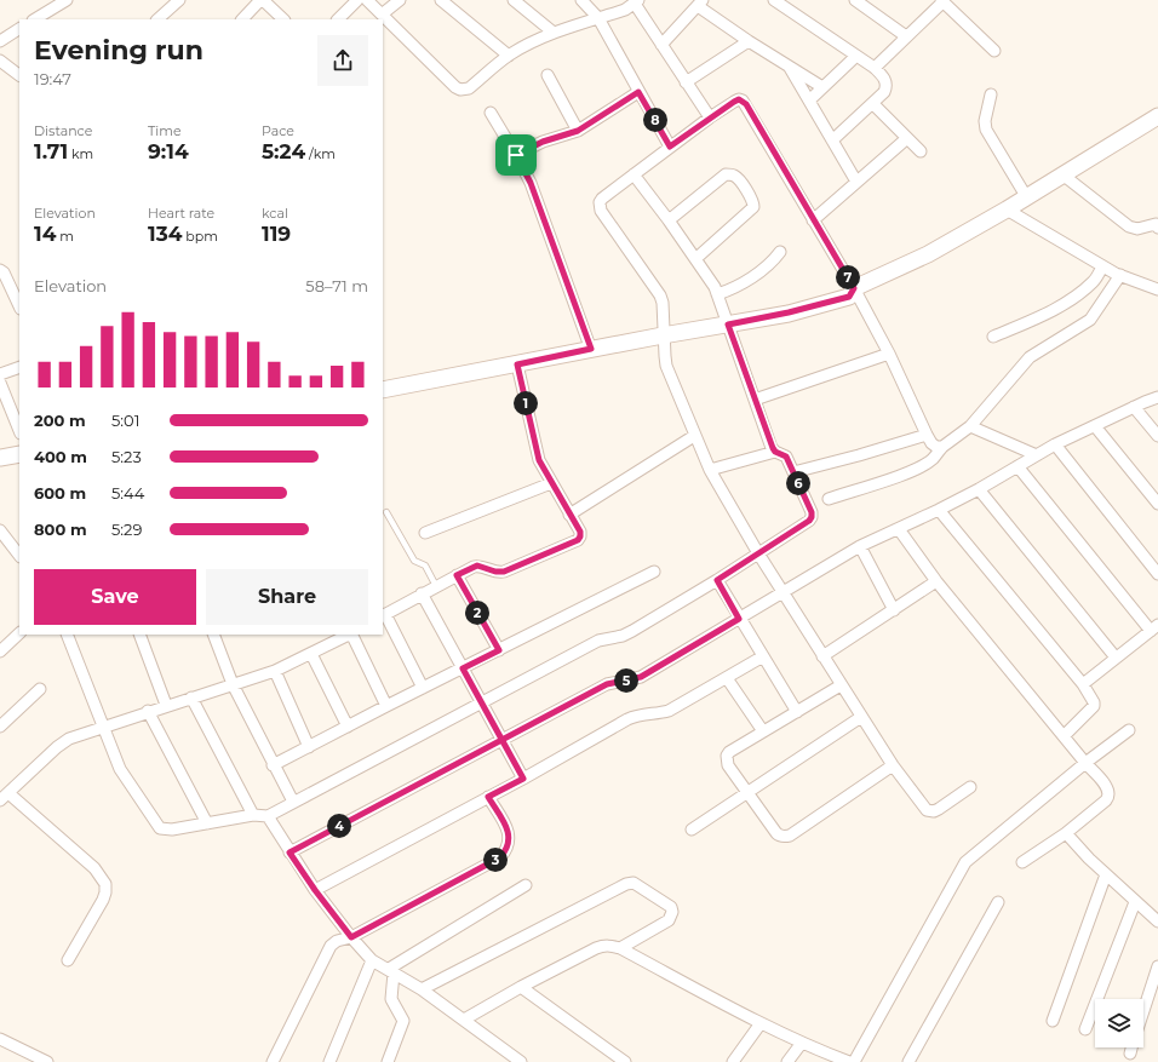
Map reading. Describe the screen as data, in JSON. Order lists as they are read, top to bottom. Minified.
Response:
{"page":{"heading":["Evening run","19:47"],"stats":[["Distance","1.71 km"],["Time","9:14"],["Pace","5:24 /km"],["Elevation","14 m"],["Heart rate","134 bpm"],["kcal","119"]],"pins":["8","7","1","6","2","5","4","3"],"chart":["Elevation","58–71 m"],"list":[{"name":"200 m","note":"5:01"},{"name":"400 m","note":"5:23"},{"name":"600 m","note":"5:44"},{"name":"800 m","note":"5:29"}],"buttons":["Save","Share"]}}
